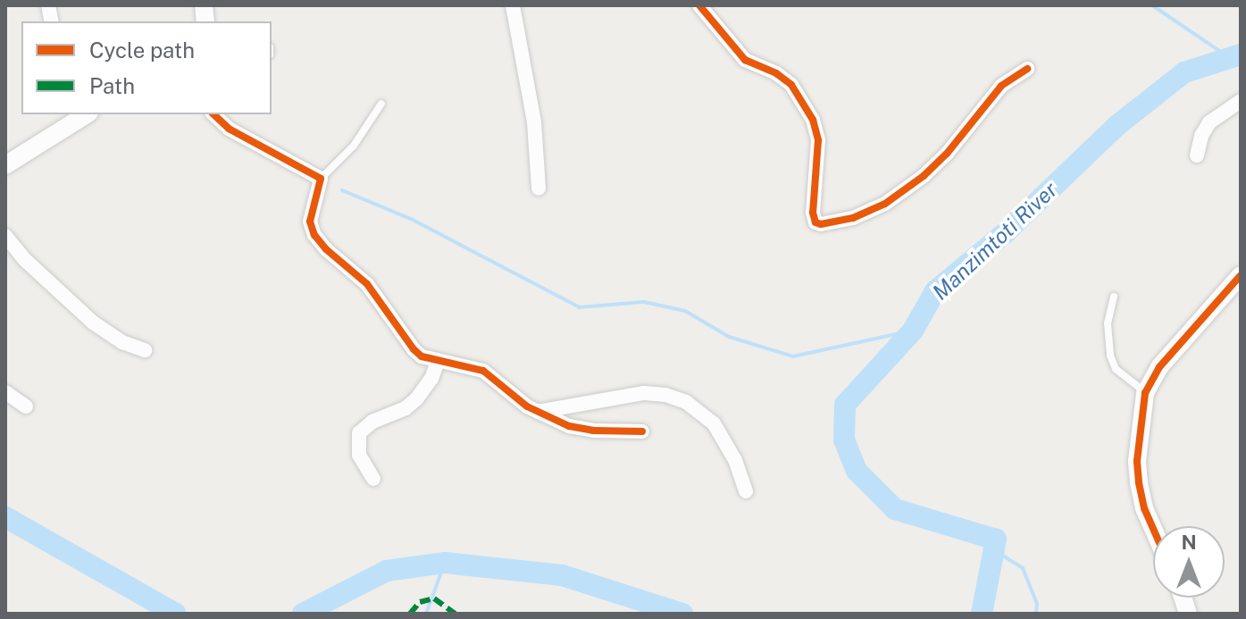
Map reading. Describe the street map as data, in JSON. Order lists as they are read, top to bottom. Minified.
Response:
{"water":["Manzimtoti River"],"legend":["Cycle path","Path"],"north":"top"}
